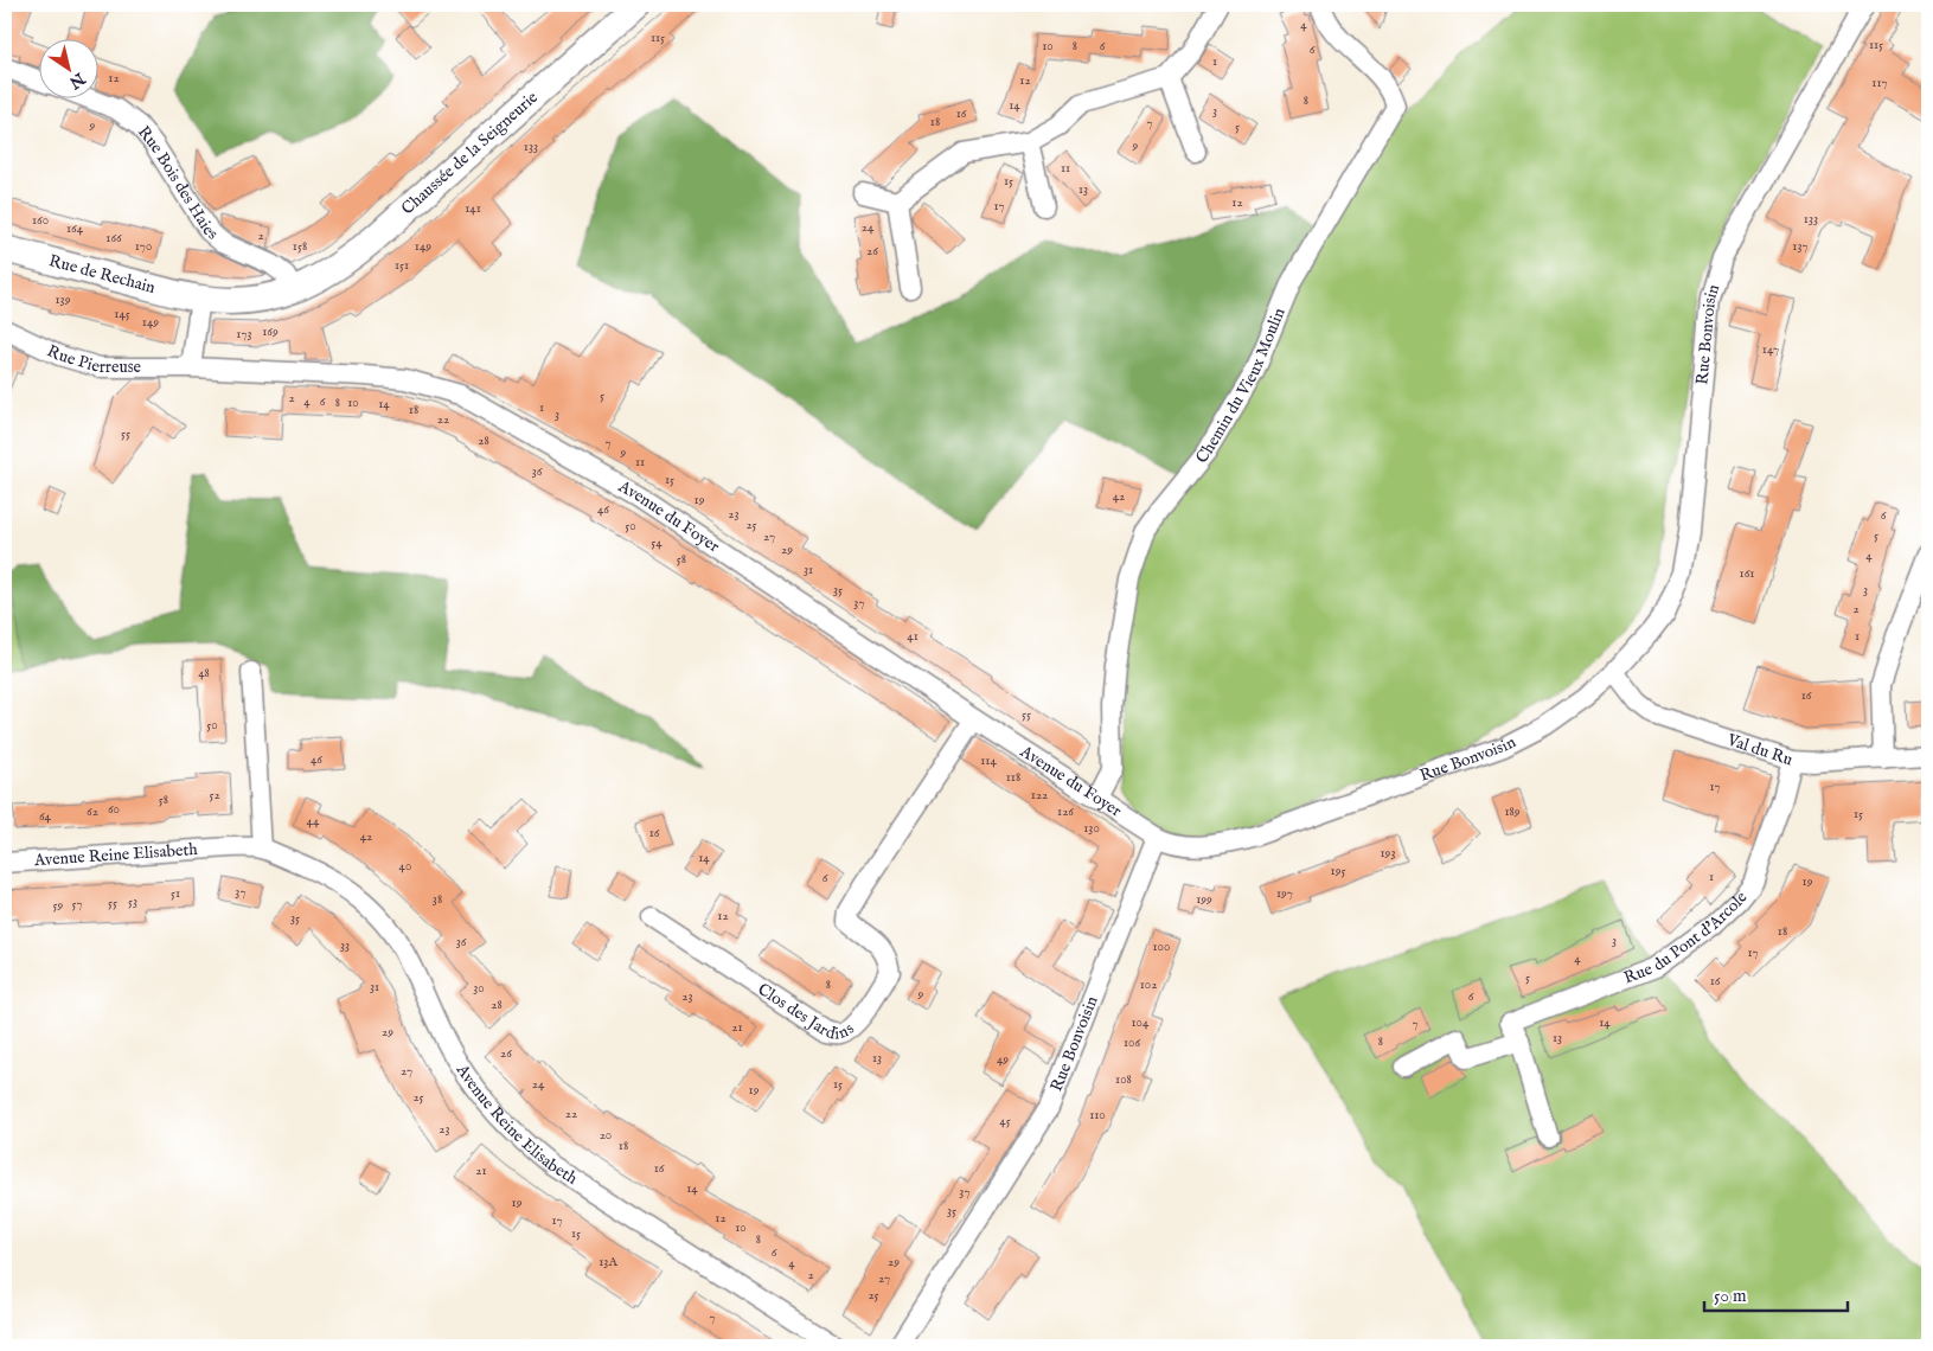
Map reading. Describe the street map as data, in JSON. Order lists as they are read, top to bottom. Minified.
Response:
{"streets":{"main road":["Chaussée de la Seigneurie","Rue de Rechain"],"street":["Rue Bois des Haies","Rue Bonvoisin","Rue Pierreuse","Chemin du Vieux Moulin","Avenue du Foyer","Val du Ru","Avenue Reine Elisabeth","Rue du Pont d'Arcole","Clos des Jardins"]},"crossings":[["Chaussée de la Seigneurie","Rue Bois des Haies"],["Chaussée de la Seigneurie","Rue de Rechain"],["Rue Bonvoisin","Avenue du Foyer"],["Rue Bonvoisin","Val du Ru"],["Rue Pierreuse","Avenue du Foyer"],["Chemin du Vieux Moulin","Avenue du Foyer"],["Avenue du Foyer","Clos des Jardins"],["Val du Ru","Rue du Pont d'Arcole"]],"house_numbers":["4","115","115","10","8","6","6","1","12","12","117","8","14","3","16","18","7","9","5","9","133","11","15","13","12","17","141","133","160","24","164","2","166","170","158","149","137","26","151","139","145","149","169","173","147","5","2","4","6","8","10","14","1","18","3","22","55","28","7","9","11","36","15","42","19","46","23","6","25","50","5","27","54","29","4","58","31","161","35","3","37","2","41","1","48","16","55","50","46","114","118","17","52","122","58","60","62","126","189","15","64","44","130","16","42","193","14","40","195","1","6","19","37","51","197","38","199","53","55","57","59","12","35","18","3","36","33","100","17","4","5","16","8","102","31","30","9","23","6","28","104","14","7","21","29","13","8","106","26","13","49","27","108","24","15","19","25","22","110","45","23","20","18","16","21","14","37","19","35","12","17","10","15","8","6","13A","29","4","2","27","25","7"],"scale_bar":"50 m","north":"bottom right"}
